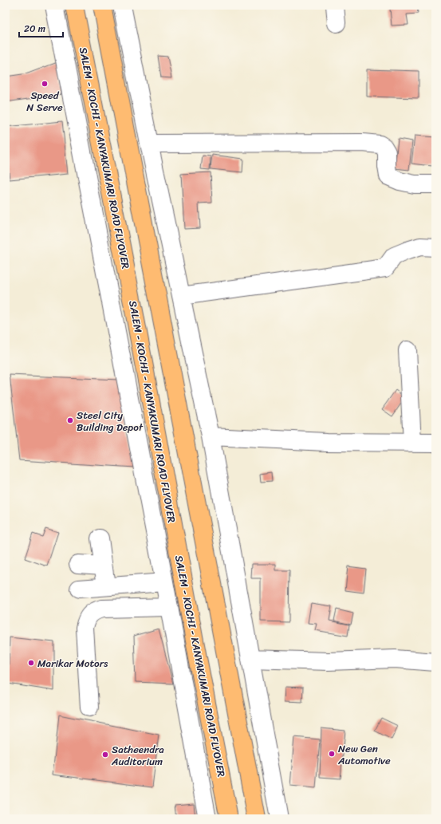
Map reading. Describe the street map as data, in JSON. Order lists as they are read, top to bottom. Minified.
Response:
{"streets":{"highway":["SALEM - KOCHI - KANYAKUMARI ROAD FLYOVER"]},"places":["Speed N Serve","Steel City Building Depot","Marikar Motors","New Gen Automotive","Satheendra Auditorium"],"scale_bar":"20 m"}
